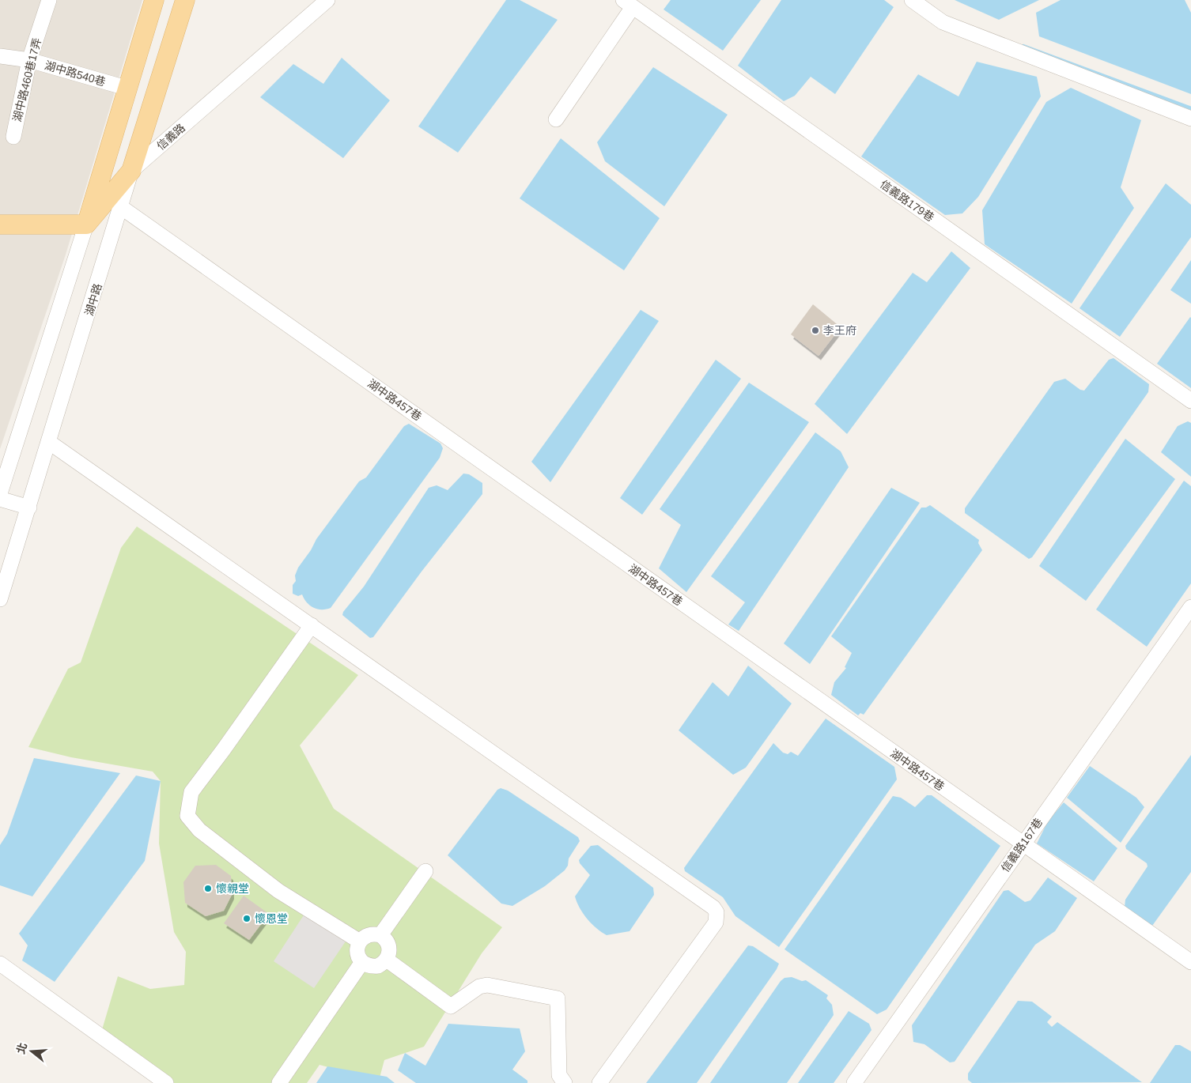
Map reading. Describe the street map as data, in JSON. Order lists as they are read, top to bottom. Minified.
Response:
{"streets":{"main road":["信義路","湖中路"],"street":["湖中路540巷","湖中路460巷17弄","信義路179巷","湖中路457巷","信義路167巷"]},"crossings":[["湖中路540巷","湖中路460巷17弄"],["信義路","湖中路"],["湖中路","湖中路457巷"],["湖中路457巷","信義路167巷"]],"places":["李王府","懷親堂","懷恩堂"],"north":"left"}
